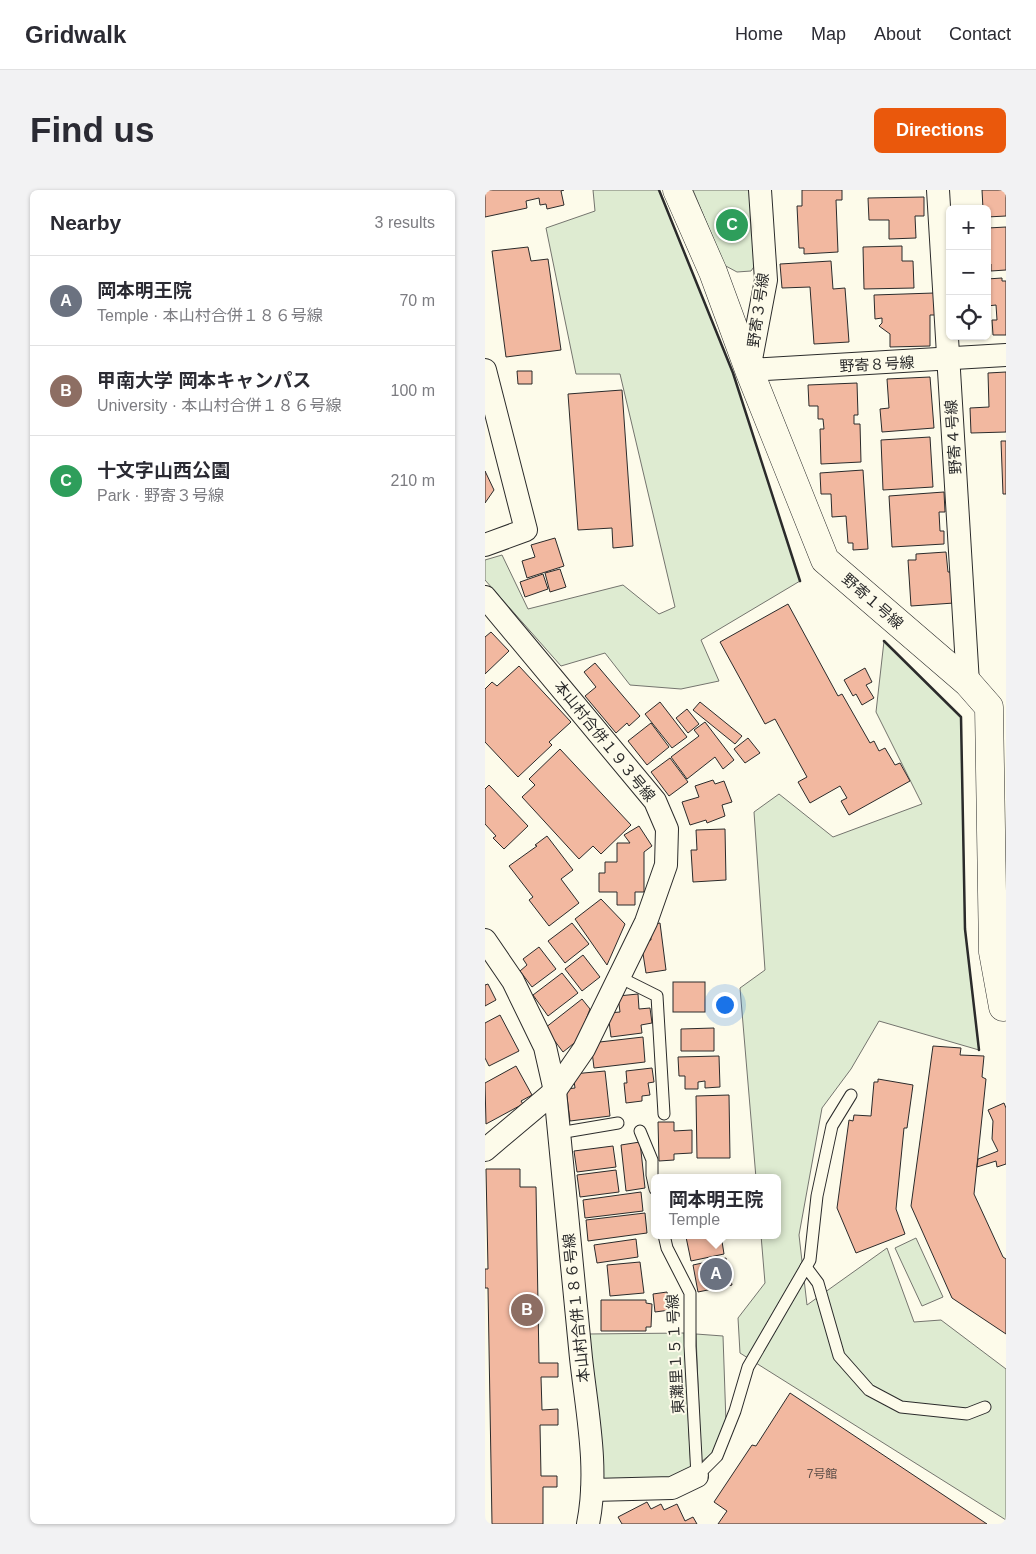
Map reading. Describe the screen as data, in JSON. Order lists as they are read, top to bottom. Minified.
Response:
{"streets":{"street":["野寄３号線","野寄８号線","野寄４号線","野寄１号線","本山村合併１９３号線","本山村合併１８６号線"],"lane":["東灘里１５１号線"]},"crossings":[["野寄３号線","野寄８号線"],["野寄３号線","野寄１号線"],["野寄８号線","野寄４号線"],["野寄８号線","野寄１号線"],["野寄４号線","野寄１号線"],["本山村合併１９３号線","本山村合併１８６号線"]],"house_numbers":["7号館"],"page":{"header":"Gridwalk","nav":["Home","Map","About","Contact"],"buttons":"Directions","title":"Find us","heading":["Nearby","3 results"],"map_buttons":["+","−"],"pins":["C","A","B"],"list":[{"mark":"A","name":"岡本明王院","note":"Temple · 本山村合併１８６号線","value":"70 m"},{"mark":"B","name":"甲南大学 岡本キャンパス","note":"University · 本山村合併１８６号線","value":"100 m"},{"mark":"C","name":"十文字山西公園","note":"Park · 野寄３号線","value":"210 m"}],"popup":["岡本明王院","Temple"]}}
